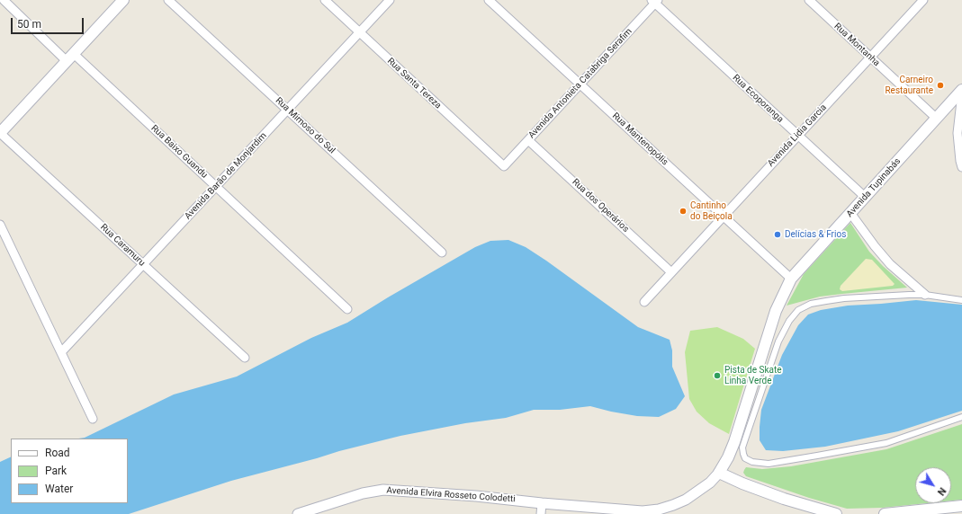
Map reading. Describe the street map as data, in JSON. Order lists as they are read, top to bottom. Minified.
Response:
{"streets":{"main road":["Avenida Tupinabás"],"street":["Rua Montanha","Rua Santa Tereza","Avenida Antonieta Catabriga Serafim","Rua Ecoporanga","Rua Mimoso do Sul","Avenida Lidia Garcia","Rua Mantenopólis","Rua Baixo Guandu","Avenida Barão de Monjardim","Rua dos Operários","Rua Caramuru","Avenida Elvira Rosseto Colodetti"]},"crossings":[["Rua Montanha","Avenida Lidia Garcia"],["Rua Montanha","Avenida Tupinabás"],["Rua Santa Tereza","Avenida Antonieta Catabriga Serafim"],["Rua Santa Tereza","Avenida Barão de Monjardim"],["Avenida Antonieta Catabriga Serafim","Rua Ecoporanga"],["Avenida Antonieta Catabriga Serafim","Rua Mantenopólis"],["Avenida Antonieta Catabriga Serafim","Rua dos Operários"],["Rua Ecoporanga","Avenida Lidia Garcia"],["Rua Ecoporanga","Avenida Tupinabás"],["Rua Mimoso do Sul","Avenida Barão de Monjardim"],["Avenida Lidia Garcia","Rua Mantenopólis"],["Avenida Lidia Garcia","Rua dos Operários"],["Rua Mantenopólis","Avenida Tupinabás"],["Rua Baixo Guandu","Avenida Barão de Monjardim"],["Avenida Barão de Monjardim","Rua Caramuru"],["Avenida Tupinabás","Avenida Elvira Rosseto Colodetti"]],"places":["Carneiro Restaurante","Cantinho do Beiçola","Delícias & Frios","Pista de Skate Linha Verde"],"legend":["Road","Park","Water"],"scale_bar":"50 m","north":"bottom right"}
